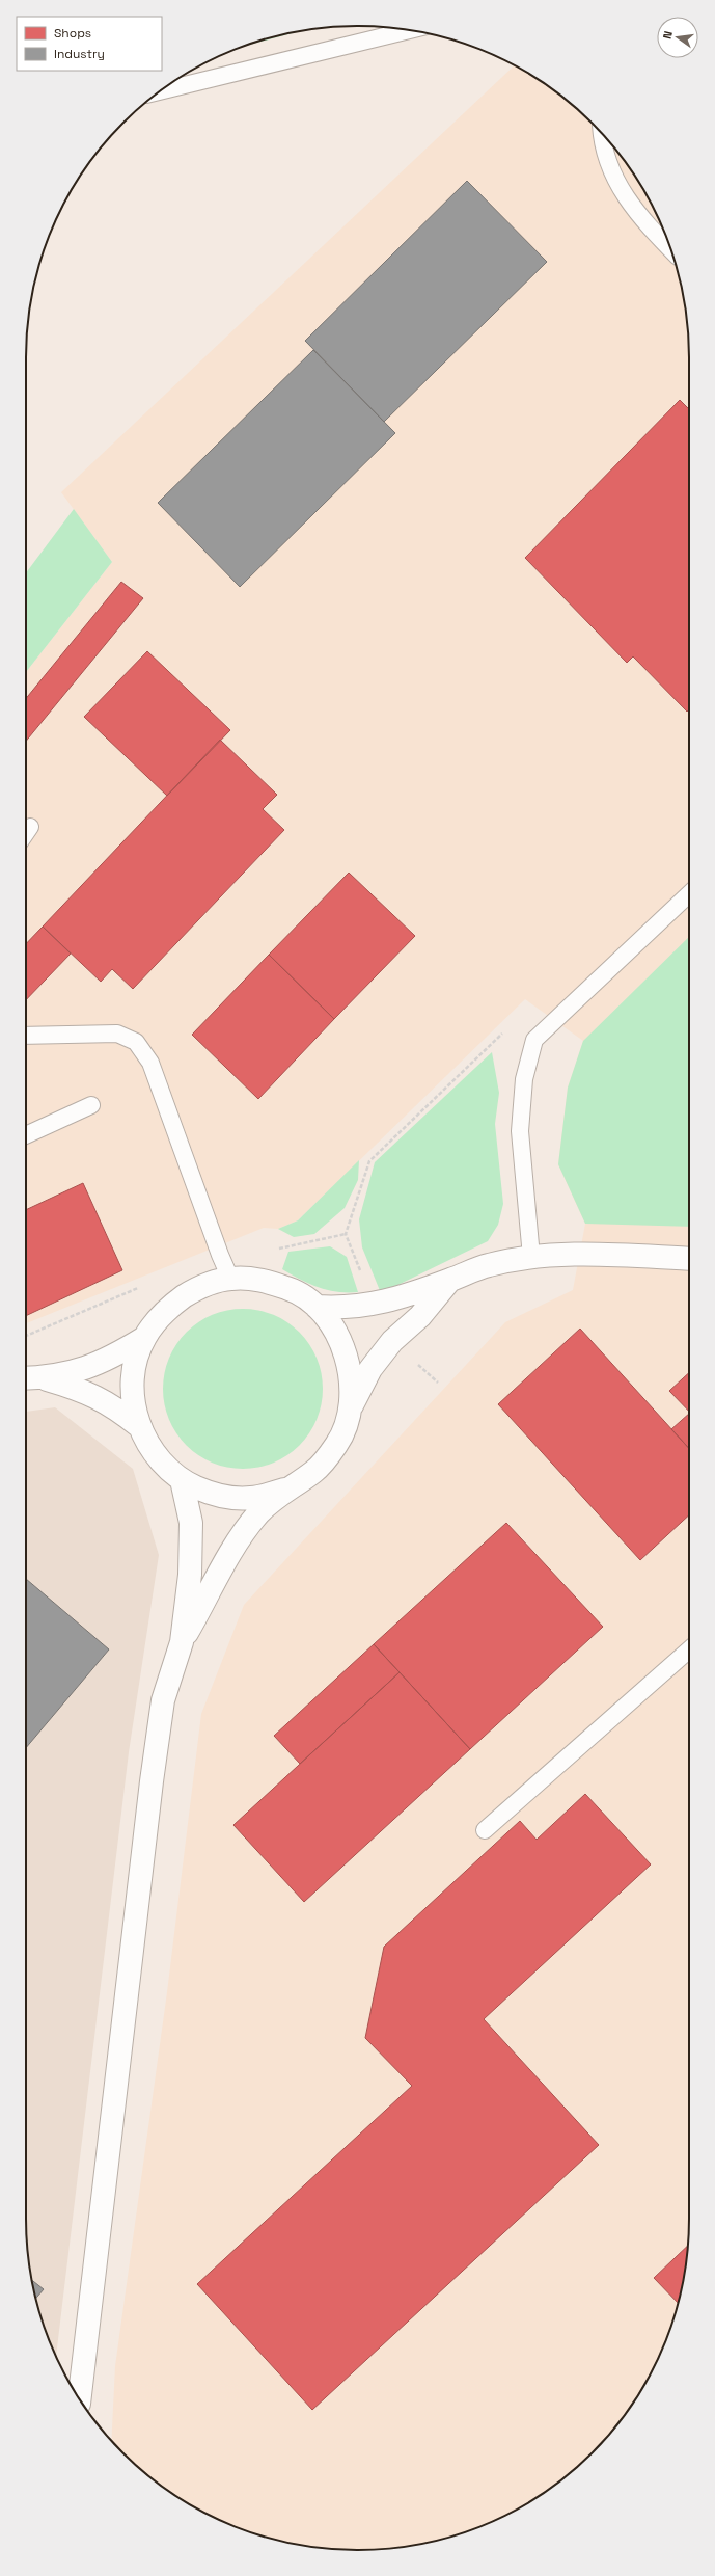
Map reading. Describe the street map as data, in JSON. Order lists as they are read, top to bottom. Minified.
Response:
{"legend":["Shops","Industry"],"north":"left"}
